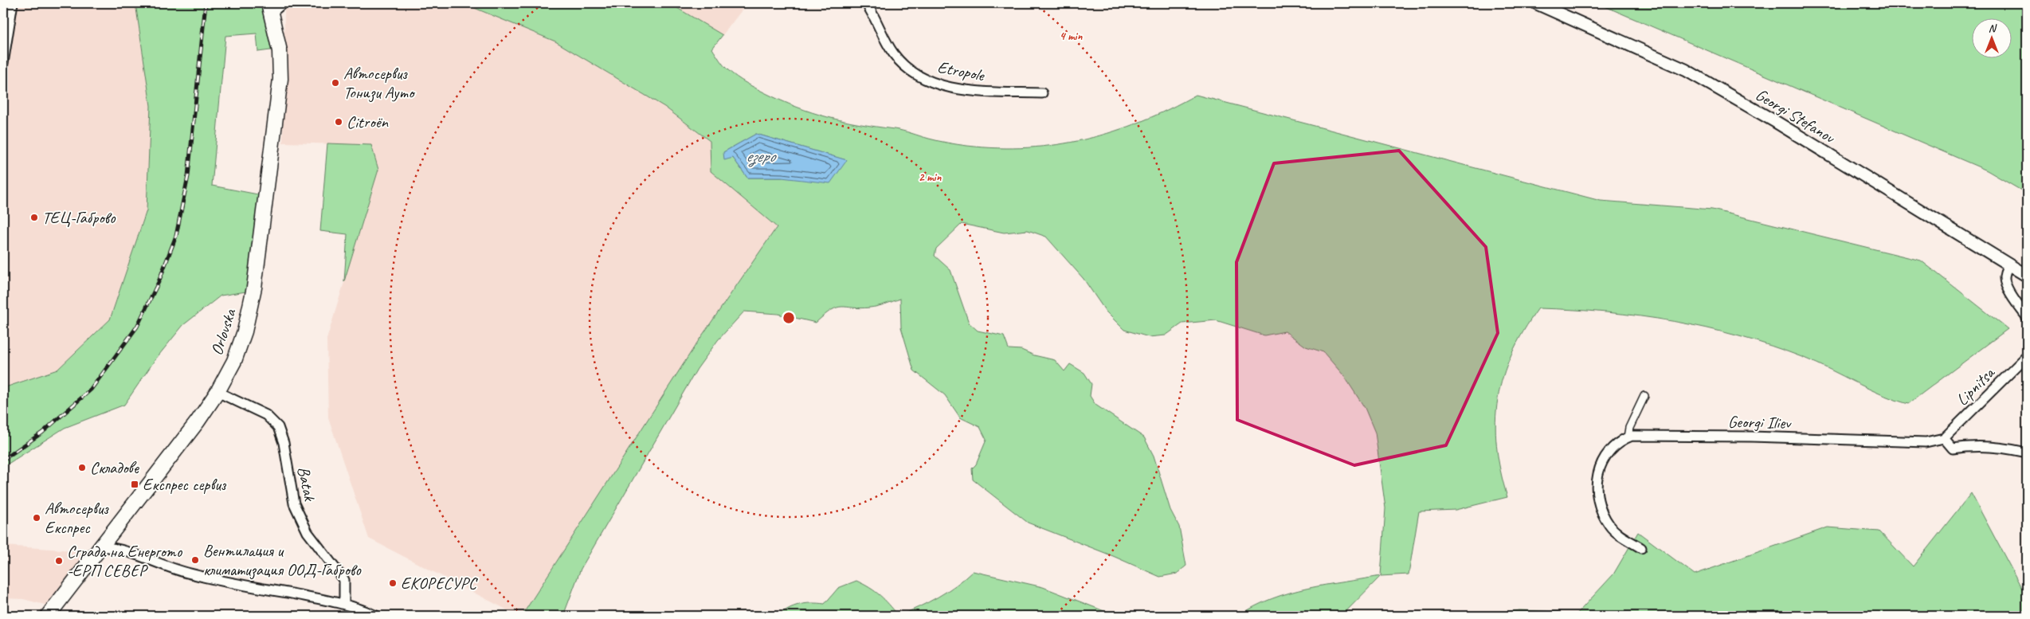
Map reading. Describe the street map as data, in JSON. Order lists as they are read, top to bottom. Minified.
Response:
{"streets":{"main road":["Orlovska"],"street":["Etropole","Georgi Stefanov","Lipnitsa","Georgi Iliev","Batak"]},"crossings":[["Orlovska","Batak"],["Lipnitsa","Georgi Iliev"]],"water":["езеро"],"places":{"other":["Автосервиз Тонизи Ауто","Citroën","ТЕЦ-Габрово","Складове","Автосервиз Експрес","Вентилация и климатизация ООД-Габрово","Сграда на Енергото -ЕРП СЕВЕР","ЕКОРЕСУРС"],"transit":["Експрес сервиз"]},"north":"top","rings":["4 min","2 min"]}
